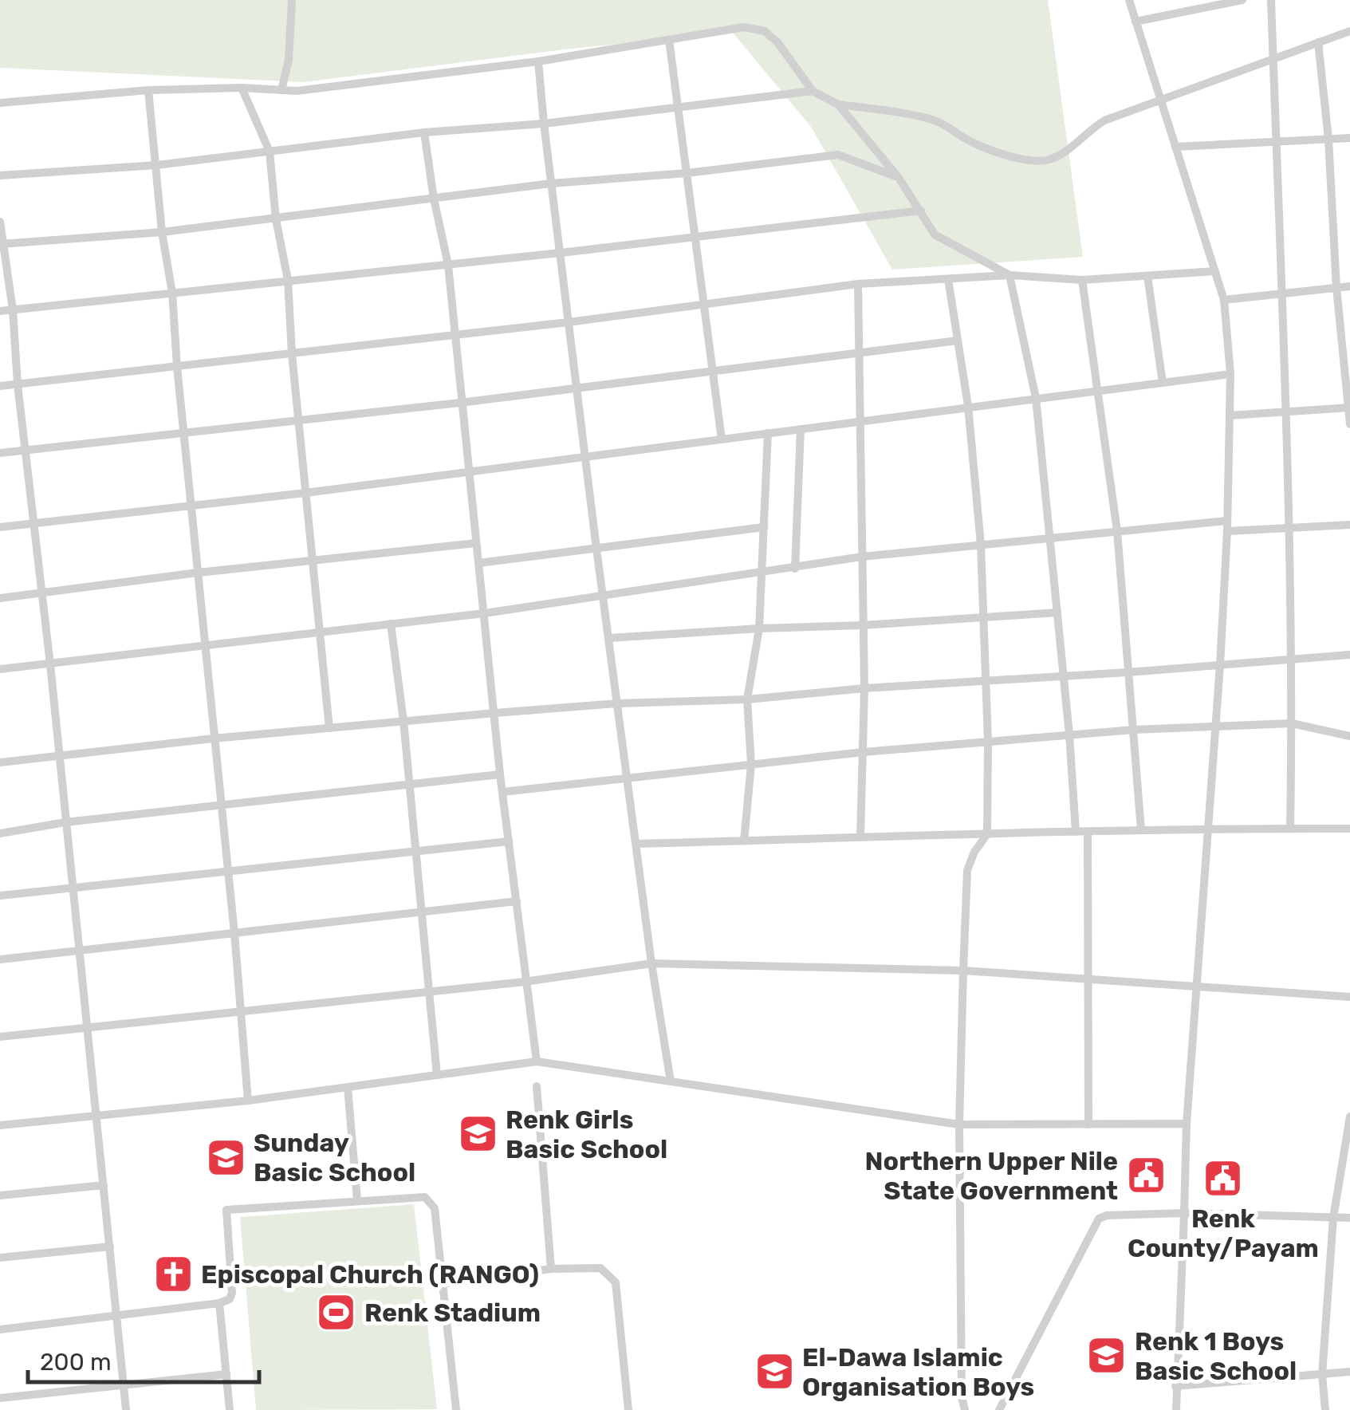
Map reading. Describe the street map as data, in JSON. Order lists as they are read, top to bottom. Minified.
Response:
{"places":{"school or university":["Renk Girls Basic School","Sunday Basic School","Renk 1 Boys Basic School","El-Dawa Islamic Organisation Boys"],"public building":["Northern Upper Nile State Government","Renk County/Payam"],"church":["Episcopal Church (RANGO)"],"sports":["Renk Stadium"]},"scale_bar":"200 m"}
